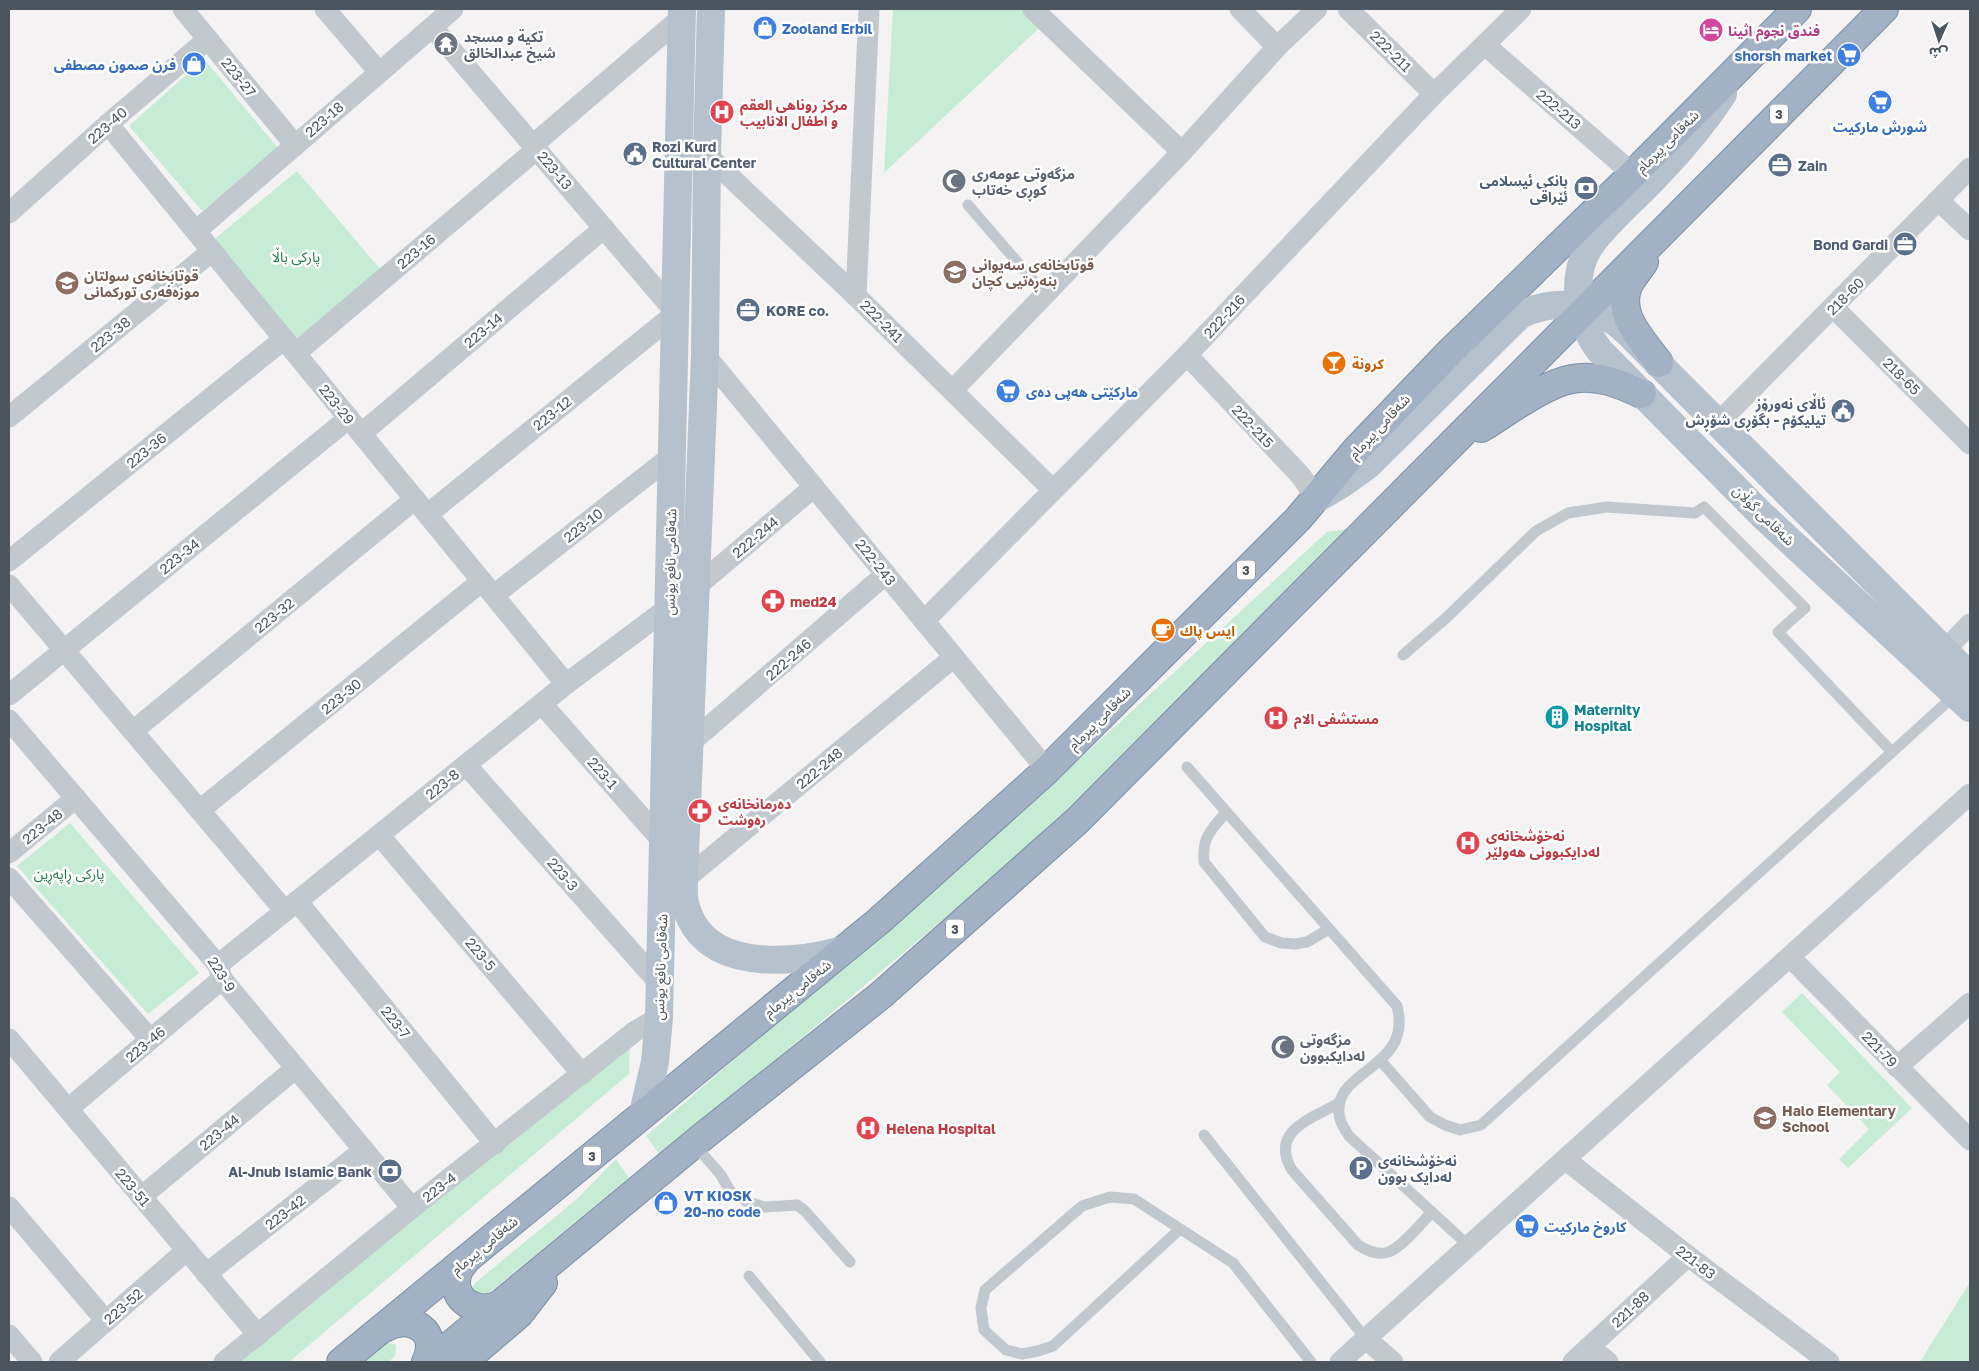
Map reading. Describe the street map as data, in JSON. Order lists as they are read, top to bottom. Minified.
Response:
{"streets":{"highway":["3","شەقامی پیرمام"],"main road":["شەقامی گوڵان","شەقامی نافع یونس"],"street":["222-211","223-27","222-213","223-18","223-40","223-13","223-16","218-60","222-216","222-241","223-14","223-38","218-65","223-29","223-12","222-215","223-36","223-10","222-244","223-34","222-243","223-32","222-246","223-30","222-248","223-1","223-8","223-48","223-3","223-5","223-9","223-7","223-46","221-79","223-44","223-51","223-4","223-42","221-83","223-52","221-88"]},"crossings":[["222-211","222-216"],["223-27","223-18"],["223-27","223-40"],["222-213","شەقامی پیرمام"],["222-213","222-216"],["3","شەقامی گوڵان"],["223-18","223-13"],["223-18","223-29"],["223-40","223-29"],["شەقامی پیرمام","222-215"],["شەقامی پیرمام","شەقامی گوڵان"],["شەقامی پیرمام","شەقامی نافع یونس"],["شەقامی پیرمام","222-243"],["223-13","223-16"],["223-13","223-14"],["223-13","223-12"],["223-13","شەقامی نافع یونس"],["223-16","223-29"],["223-16","223-36"],["223-16","شەقامی نافع یونس"],["218-60","218-65"],["222-216","222-241"],["222-216","222-215"],["222-216","222-243"],["222-241","شەقامی نافع یونس"],["223-14","223-29"],["223-14","223-34"],["223-38","223-29"],["223-29","223-12"],["223-29","223-36"],["223-29","223-10"],["223-29","223-34"],["223-29","223-32"],["223-29","223-30"],["223-29","223-8"],["223-12","شەقامی نافع یونس"],["223-12","223-32"],["223-10","شەقامی نافع یونس"],["223-10","223-30"],["222-244","شەقامی نافع یونس"],["222-244","222-243"],["222-244","223-8"],["223-34","223-7"],["شەقامی نافع یونس","222-243"],["شەقامی نافع یونس","222-246"],["شەقامی نافع یونس","222-248"],["شەقامی نافع یونس","223-1"],["شەقامی نافع یونس","223-8"],["شەقامی نافع یونس","223-3"],["شەقامی نافع یونس","223-4"],["222-243","222-246"],["222-243","222-248"],["223-32","223-7"],["223-30","223-7"],["223-1","223-8"],["223-8","223-3"],["223-8","223-5"],["223-8","223-9"],["223-8","223-7"],["223-8","223-46"],["223-48","223-9"],["223-5","223-4"],["223-9","223-46"],["223-9","223-44"],["223-9","223-4"],["223-9","223-42"],["223-7","223-4"],["223-46","223-51"],["223-44","223-51"],["223-51","223-4"],["223-51","223-42"],["223-51","223-52"],["221-83","221-88"]],"parks":["پارکی باڵا","پارکی ڕاپەڕین"],"places":{"shop":["Zooland Erbil","فرن صمون مصطفى","VT KIOSK 20-no code"],"hotel":["فندق نجوم اثينا"],"temple":["تكية و مسجد شيخ عبدالخالق"],"supermarket":["shorsh market","شورش ماركيت","مارکێتی هەپی دەی","كاروخ ماركیت"],"hospital":["مركز روناهي العقم و اطفال الانابيب","مستشفى الام","نەخۆشخانەی لەدایکبوونی هەولێر","Helena Hospital"],"public building":["Rozi Kurd Cultural Center","ئاڵای نەورۆز تیلیکۆم - بگۆڕی شۆڕش"],"office":["Zain","Bond Gardi","KORE co."],"mosque":["مزگەوتی عومەری کوڕی خەتاب","مزگەوتی لەدایکبوون"],"bank":["بانکی ئیسلامی ئێراقی","Al-Jnub Islamic Bank"],"school or university":["قوتابخانەی سەیوانی بنەڕەتیی کچان","قوتابخانەی سولتان موزەفەری تورکمانی","Halo Elementary School"],"bar":["كرونة"],"pharmacy":["med24","دەرمانخانەی رەوشت"],"cafe":["ايس پاك"],"building":["Maternity Hospital"],"parking":["نەخۆشخانەی لەدایک بوون"]},"north":"bottom"}
